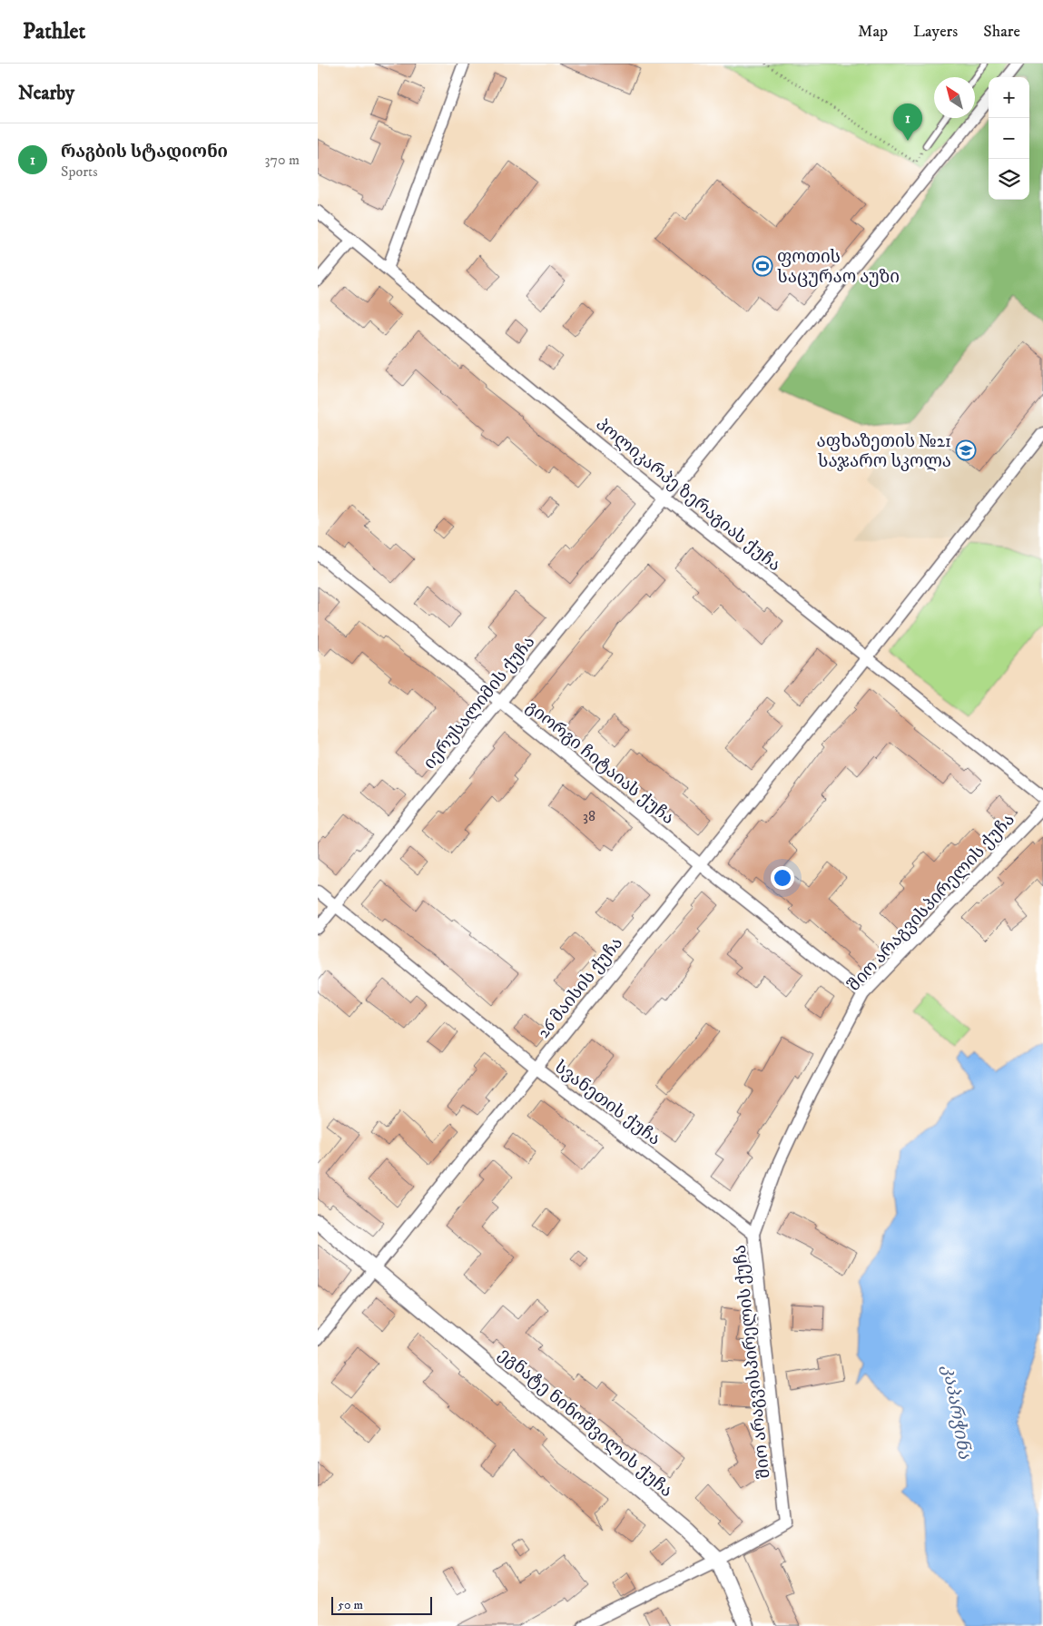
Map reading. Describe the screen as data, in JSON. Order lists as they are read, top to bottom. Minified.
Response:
{"streets":{"street":["პოლიკარპე ზერაგიას ქუჩა","იერუსალიმის ქუჩა","გიორგი ჩიტაიას ქუჩა","შიო არაგვისპირელის ქუჩა","26 მაისის ქუჩა","სვანეთის ქუჩა","ეგნატე ნინოშვილის ქუჩა"]},"crossings":[["პოლიკარპე ზერაგიას ქუჩა","იერუსალიმის ქუჩა"],["პოლიკარპე ზერაგიას ქუჩა","26 მაისის ქუჩა"],["იერუსალიმის ქუჩა","გიორგი ჩიტაიას ქუჩა"],["იერუსალიმის ქუჩა","სვანეთის ქუჩა"],["გიორგი ჩიტაიას ქუჩა","შიო არაგვისპირელის ქუჩა"],["გიორგი ჩიტაიას ქუჩა","26 მაისის ქუჩა"],["შიო არაგვისპირელის ქუჩა","სვანეთის ქუჩა"],["შიო არაგვისპირელის ქუჩა","ეგნატე ნინოშვილის ქუჩა"],["26 მაისის ქუჩა","სვანეთის ქუჩა"],["26 მაისის ქუჩა","ეგნატე ნინოშვილის ქუჩა"]],"water":["კაპარჭინა"],"places":{"sports":["ფოთის საცურაო აუზი"],"school or university":["აფხაზეთის №21 საჯარო სკოლა"]},"house_numbers":["38"],"scale_bar":"50 m","north":"top left","page":{"header":"Pathlet","nav":["Map","Layers","Share"],"heading":"Nearby","map_buttons":["+","−"],"pins":"1","list":[{"mark":"1","name":"რაგბის სტადიონი","note":"Sports","value":"370 m"}],"scale":"50 m"}}
